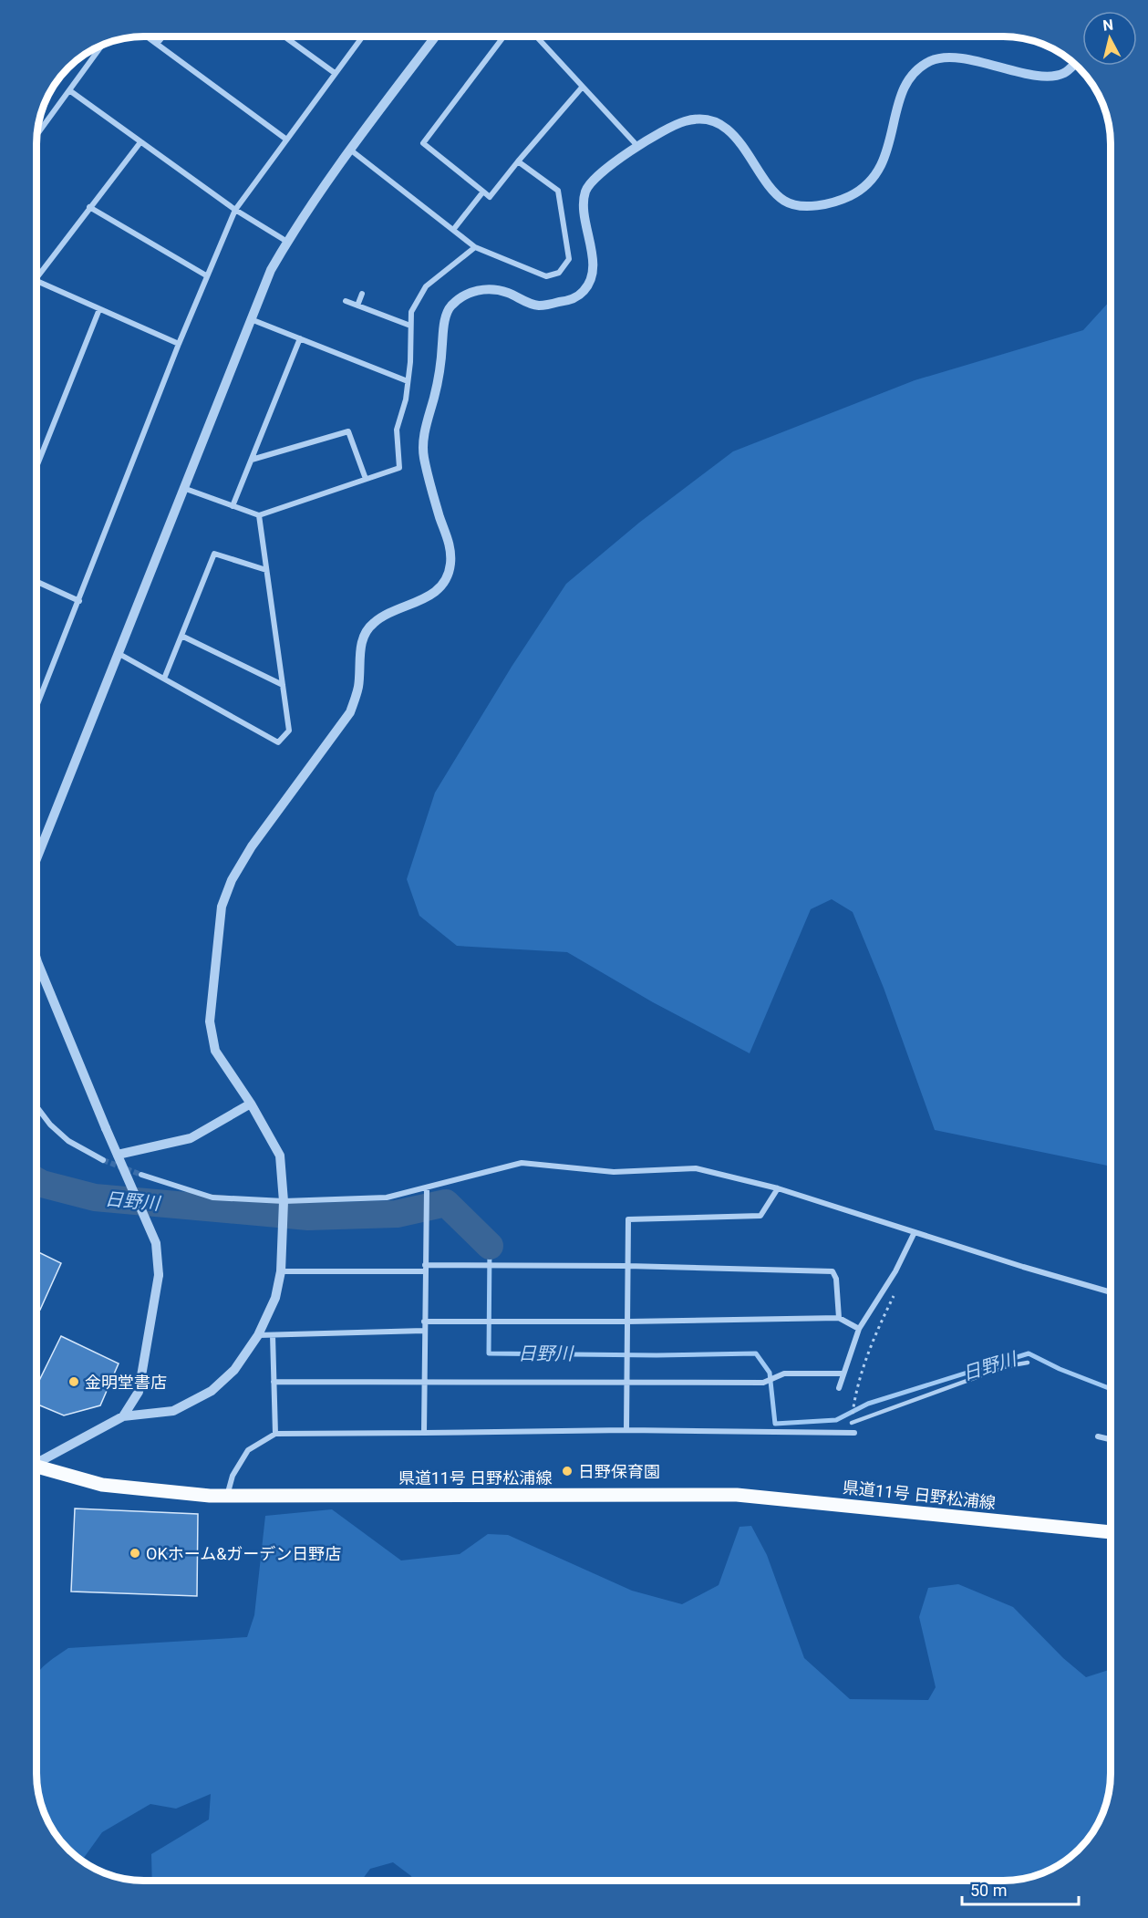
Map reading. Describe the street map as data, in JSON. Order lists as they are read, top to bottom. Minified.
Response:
{"streets":{"main road":["県道11号 日野松浦線"]},"water":["日野川"],"places":["金明堂書店","日野保育園","OKホーム&ガーデン日野店"],"scale_bar":"50 m","north":"top"}
